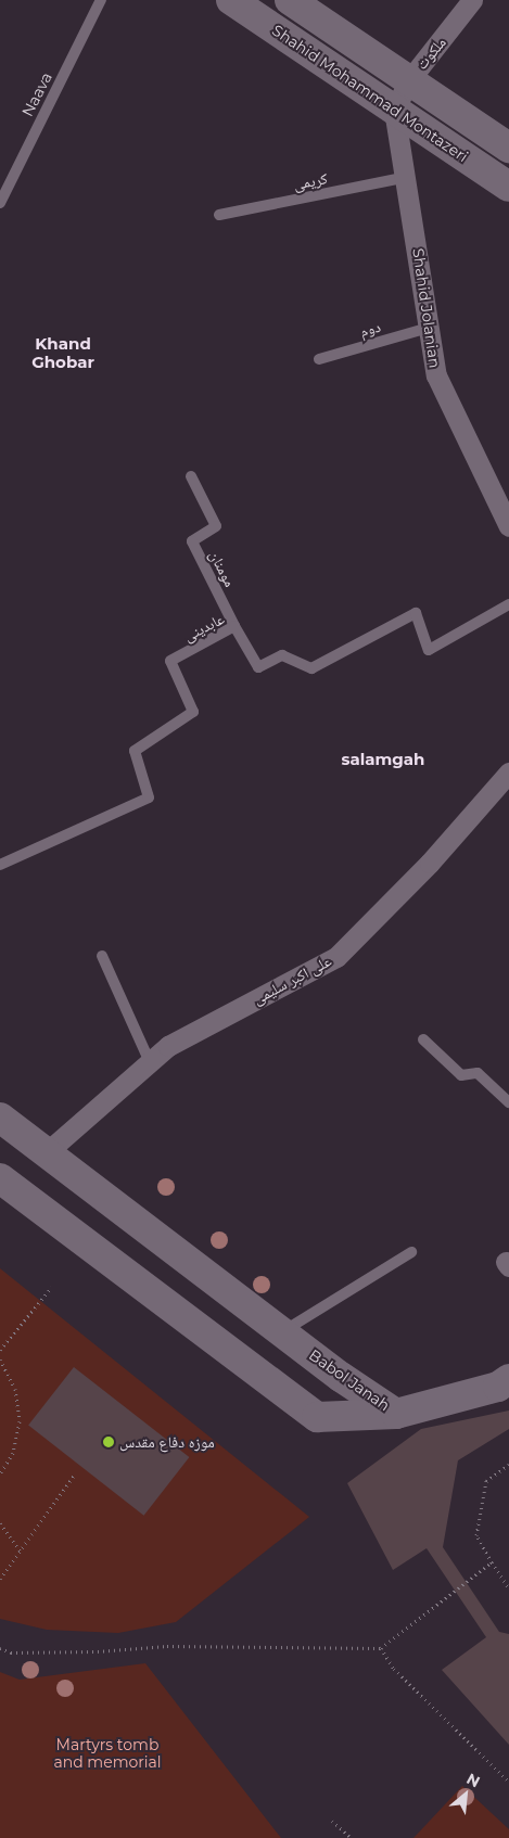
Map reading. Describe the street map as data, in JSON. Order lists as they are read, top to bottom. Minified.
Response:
{"streets":{"street":["ملکوت","Shahid Mohammad Montazeri","Shahid Jolanian","علی اکبر سلیمی","Babol Janah"],"lane":["Naava","کریمی","دوم","مومنان","عابدینی"]},"crossings":[["ملکوت","Shahid Mohammad Montazeri"],["ملکوت","Shahid Jolanian"],["Shahid Mohammad Montazeri","Shahid Jolanian"],["کریمی","Shahid Jolanian"],["Shahid Jolanian","دوم"],["مومنان","عابدینی"],["علی اکبر سلیمی","Babol Janah"]],"districts":["Khand Ghobar","salamgah"],"parks":["Martyrs tomb and memorial"],"places":["موزه دفاع مقدس"],"north":"top right"}
